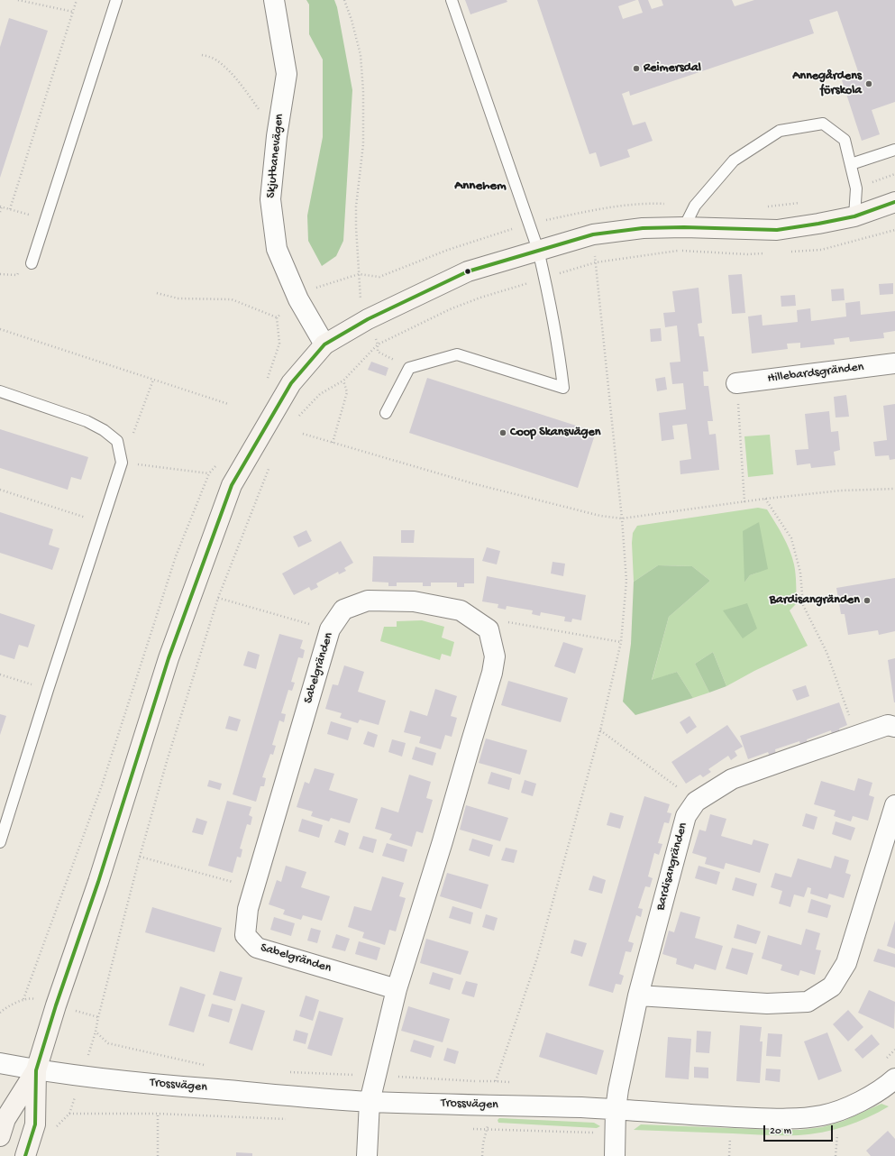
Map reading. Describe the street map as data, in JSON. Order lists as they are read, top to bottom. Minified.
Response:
{"streets":{"street":["Skjutbanevägen","Hillebardsgränden","Sabelgränden","Bardisangränden","Trossvägen"]},"crossings":[["Bardisangränden","Trossvägen"]],"districts":["Annehem"],"places":["Reimersdal","Annegårdens förskola","Coop Skansvägen","Bardisangränden"],"scale_bar":"20 m"}
